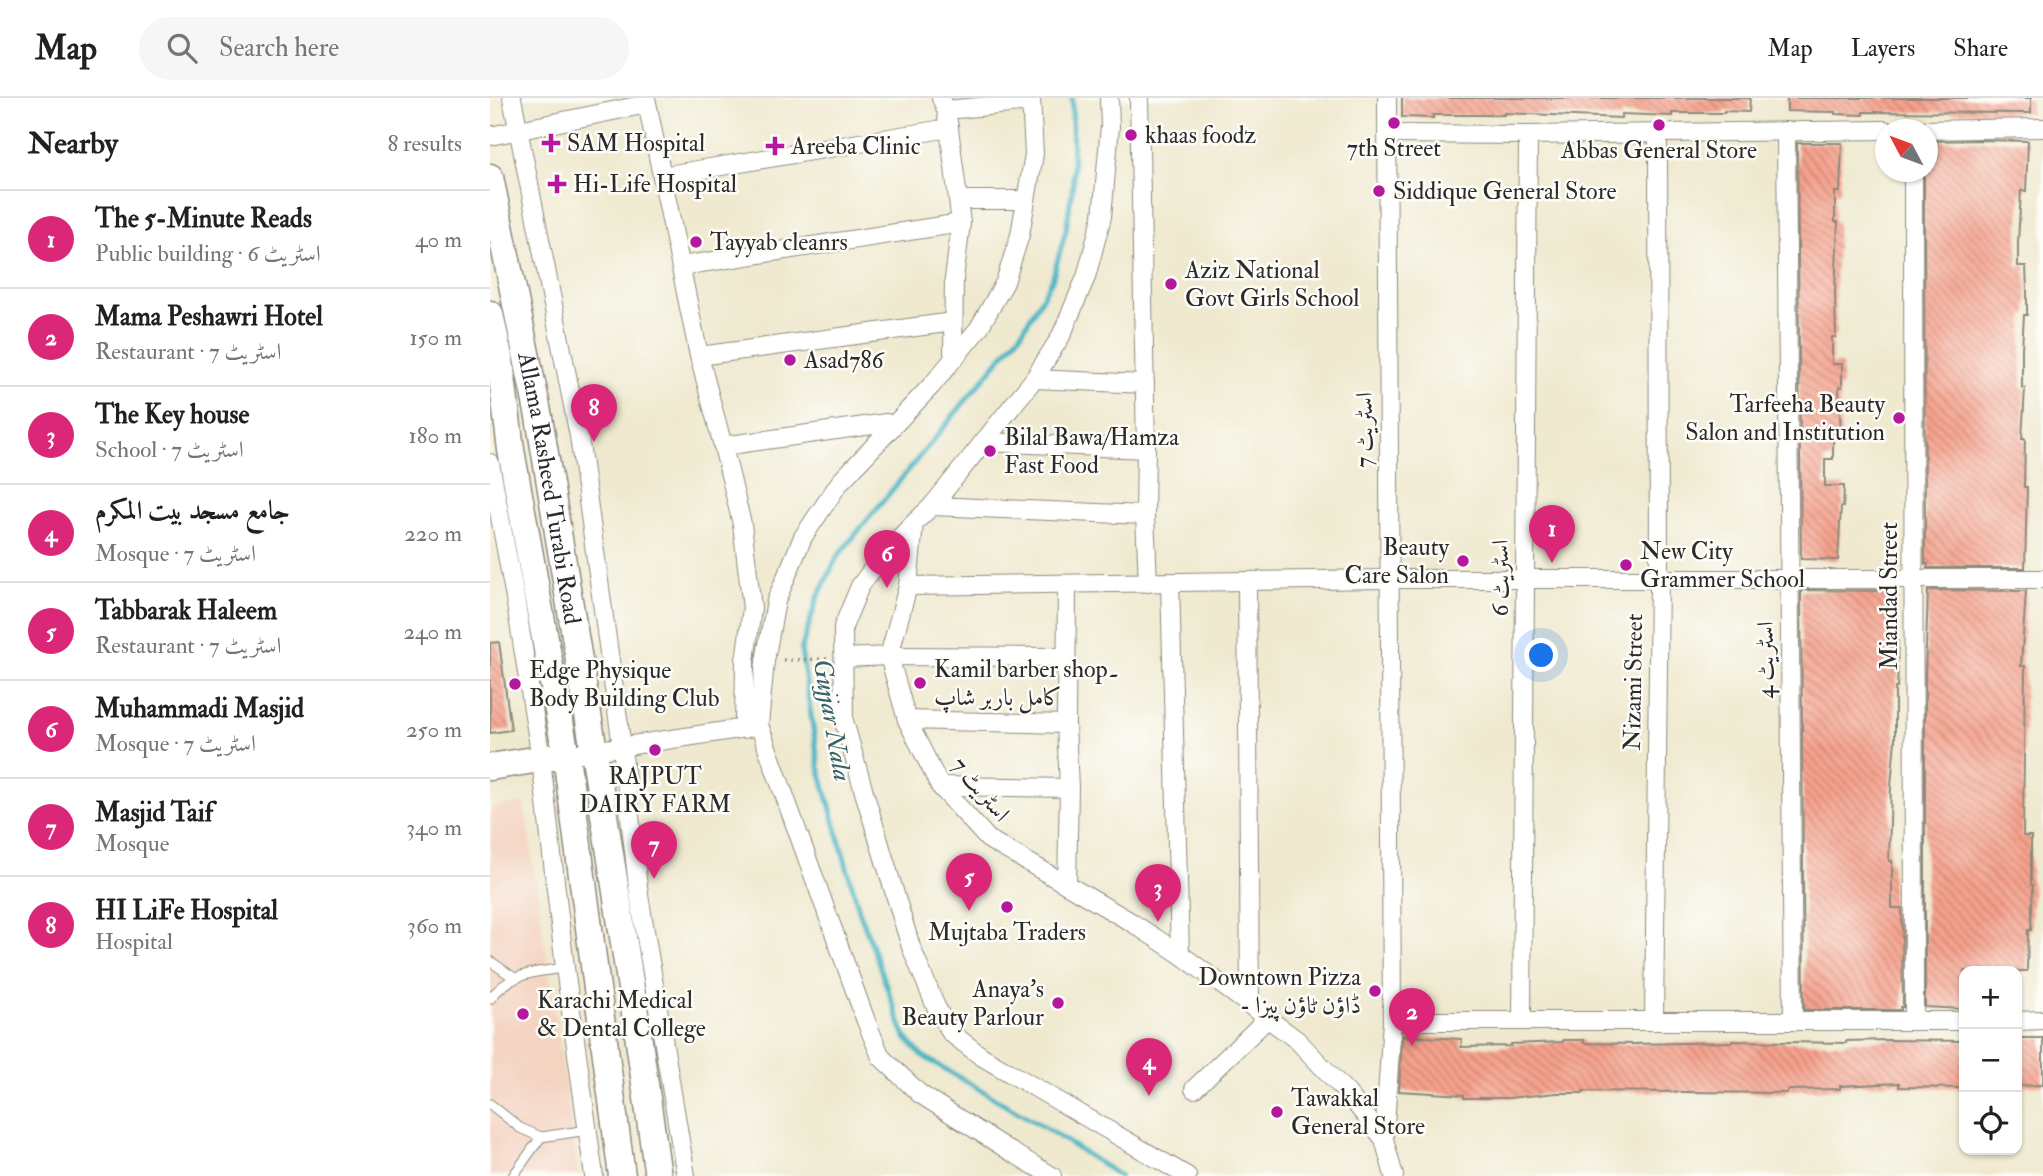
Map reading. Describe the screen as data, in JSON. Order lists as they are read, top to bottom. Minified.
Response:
{"streets":{"main road":["Allama Rasheed Turabi Road"],"street":["اسٹریٹ 7","اسٹریٹ 6","Miandad Street","اسٹریٹ 4","Nizami Street"]},"water":["Gujjar Nala"],"places":{"other":["7th Street","Abbas General Store","khaas foodz","Siddique General Store","Tayyab cleanrs","Aziz National Govt Girls School","Asad786","Tarfeeha Beauty Salon and Institution","Bilal Bawa/Hamza Fast Food","Beauty Care Salon","New City Grammer School","Kamil barber shop۔ کامل باربر شاپ","Edge Physique Body Building Club","RAJPUT DAIRY FARM","Mujtaba Traders","Downtown Pizza - ڈاؤن ٹاؤن پیزا","Anaya's Beauty Parlour","Karachi Medical & Dental College","Tawakkal General Store"],"health":["SAM Hospital","Areeba Clinic","Hi-Life Hospital"]},"north":"top left","page":{"header":"Map","search":"Search here","nav":["Map","Layers","Share"],"heading":["Nearby","8 results"],"list":[{"mark":"1","name":"The 5-Minute Reads","note":"Public building · اسٹریٹ 6","value":"40 m"},{"mark":"2","name":"Mama Peshawri Hotel","note":"Restaurant · اسٹریٹ 7","value":"150 m"},{"mark":"3","name":"The Key house","note":"School · اسٹریٹ 7","value":"180 m"},{"mark":"4","name":"جامع مسجد بیت المکرم","note":"Mosque · اسٹریٹ 7","value":"220 m"},{"mark":"5","name":"Tabbarak Haleem","note":"Restaurant · اسٹریٹ 7","value":"240 m"},{"mark":"6","name":"Muhammadi Masjid","note":"Mosque · اسٹریٹ 7","value":"250 m"},{"mark":"7","name":"Masjid Taif","note":"Mosque","value":"340 m"},{"mark":"8","name":"HI LiFe Hospital","note":"Hospital","value":"360 m"}],"pins":["8","1","6","7","5","3","2","4"],"map_buttons":["+","−"]}}
